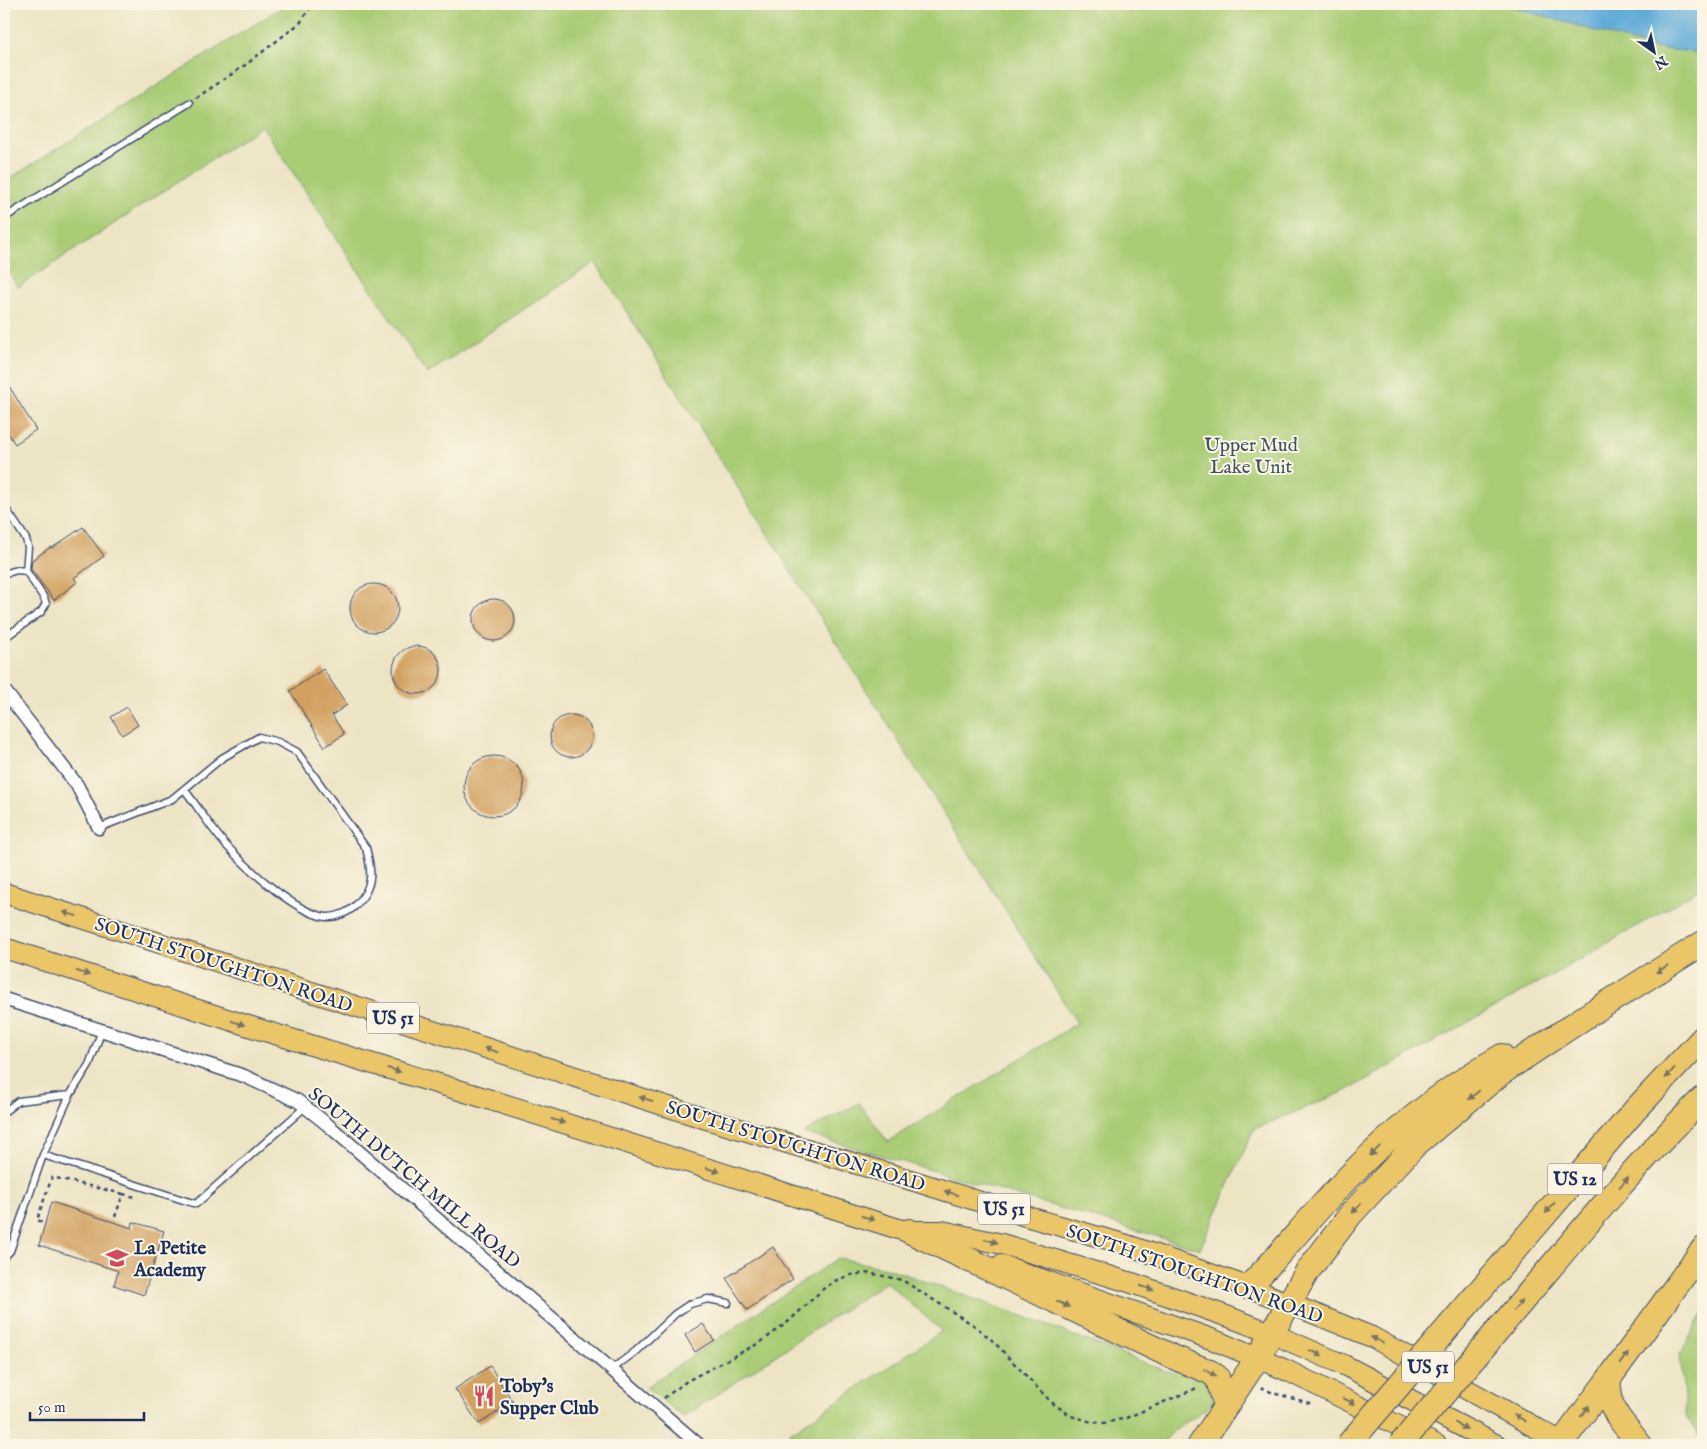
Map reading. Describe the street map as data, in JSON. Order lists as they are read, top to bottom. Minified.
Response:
{"streets":{"highway":["US 12"],"main road":["SOUTH STOUGHTON ROAD","US 51"],"street":["SOUTH DUTCH MILL ROAD"]},"parks":["Upper Mud Lake Unit"],"places":{"school or university":["La Petite Academy"],"restaurant":["Toby's Supper Club"]},"scale_bar":"50 m","north":"bottom right"}
